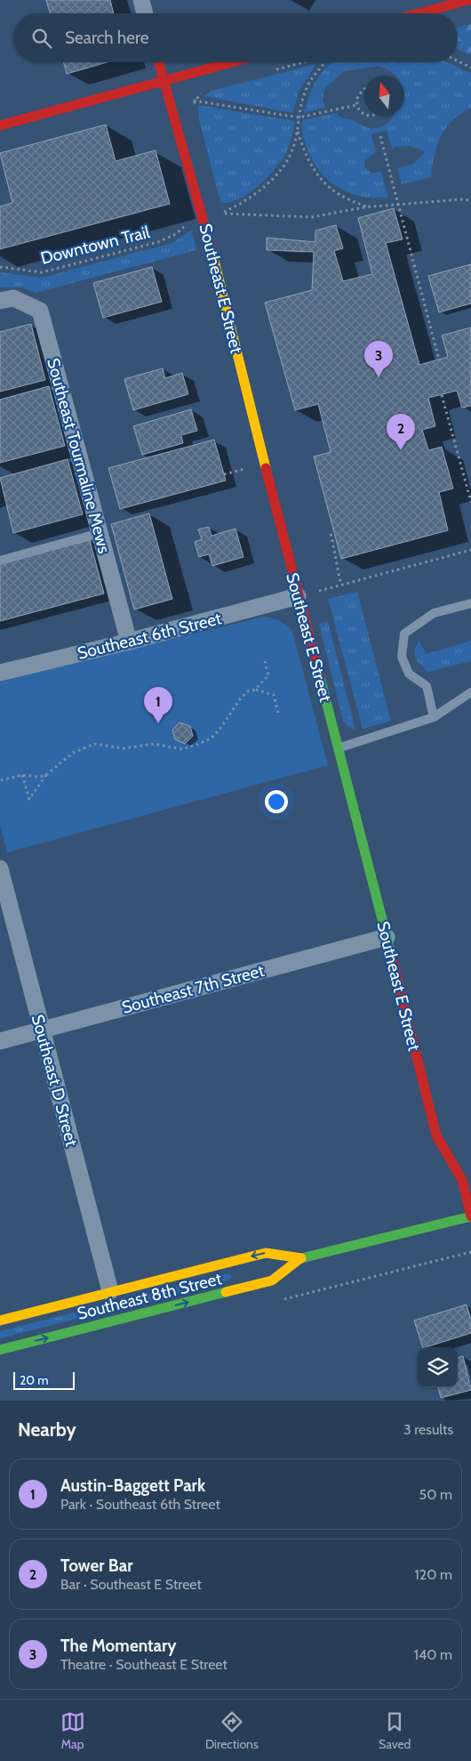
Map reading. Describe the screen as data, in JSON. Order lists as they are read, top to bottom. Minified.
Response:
{"streets":{"street":["Southeast E Street","Southeast Tourmaline Mews","Southeast 6th Street","Southeast 7th Street","Southeast D Street","Southeast 8th Street"],"path":["Downtown Trail"]},"crossings":[["Southeast E Street","Southeast 6th Street"],["Southeast E Street","Southeast 7th Street"],["Southeast E Street","Southeast 8th Street"],["Southeast Tourmaline Mews","Southeast 6th Street"],["Southeast 7th Street","Southeast D Street"],["Southeast D Street","Southeast 8th Street"]],"scale_bar":"20 m","north":"top","page":{"search":"Search here","pins":["3","2","1"],"scale":"20 m","heading":["Nearby","3 results"],"list":[{"mark":"1","name":"Austin-Baggett Park","note":"Park · Southeast 6th Street","value":"50 m"},{"mark":"2","name":"Tower Bar","note":"Bar · Southeast E Street","value":"120 m"},{"mark":"3","name":"The Momentary","note":"Theatre · Southeast E Street","value":"140 m"}],"nav":["Map","Directions","Saved"]}}
